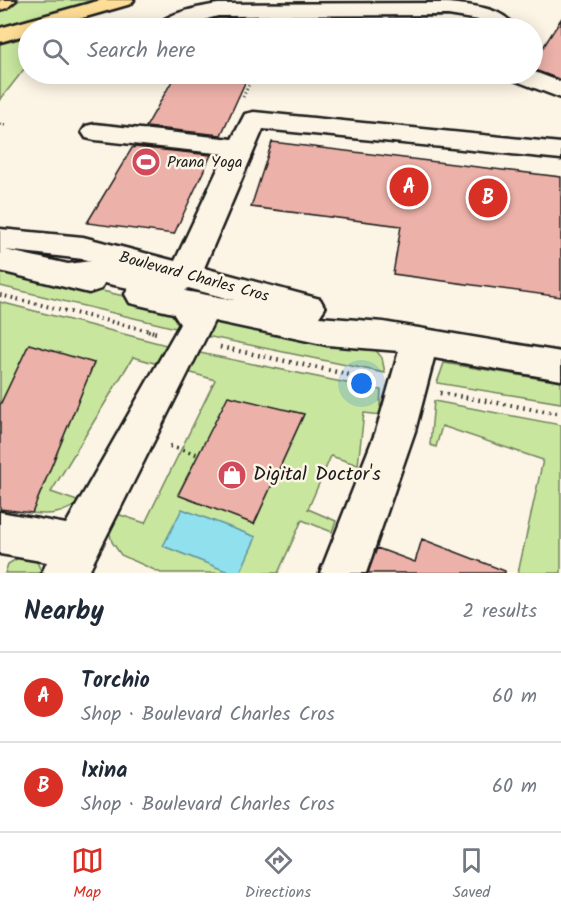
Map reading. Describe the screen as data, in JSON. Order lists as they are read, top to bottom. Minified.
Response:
{"streets":{"street":["Boulevard Charles Cros"]},"places":{"sports":["Prana Yoga"],"shop":["Digital Doctor's"]},"page":{"search":"Search here","pins":["A","B"],"heading":["Nearby","2 results"],"list":[{"mark":"A","name":"Torchio","note":"Shop · Boulevard Charles Cros","value":"60 m"},{"mark":"B","name":"Ixina","note":"Shop · Boulevard Charles Cros","value":"60 m"}],"nav":["Map","Directions","Saved"]}}
